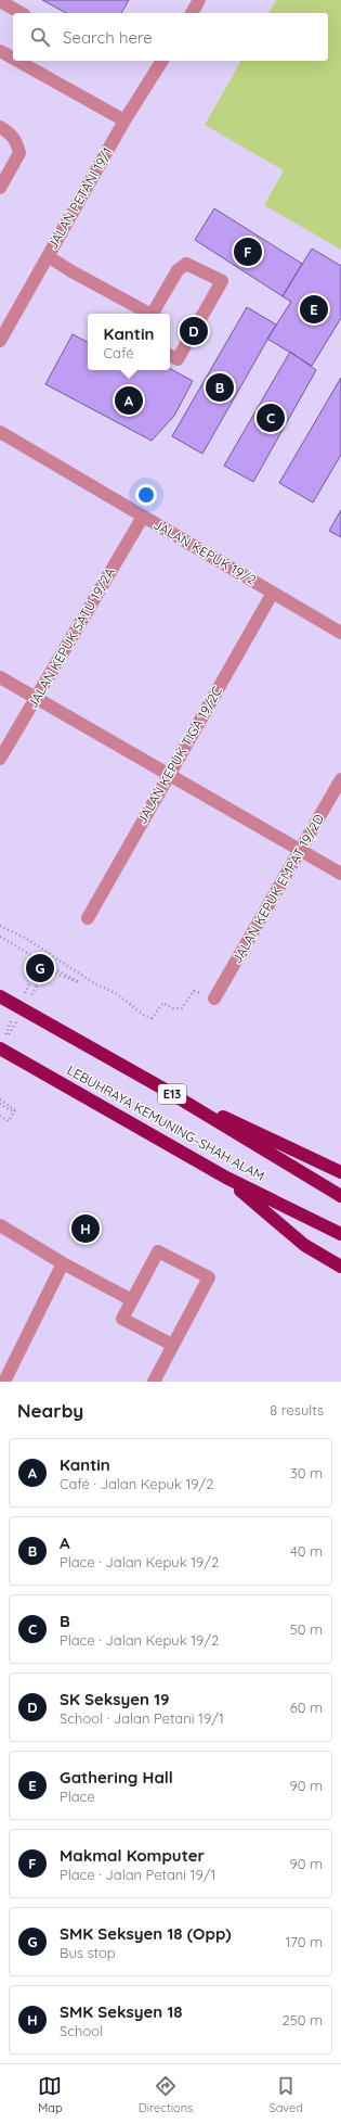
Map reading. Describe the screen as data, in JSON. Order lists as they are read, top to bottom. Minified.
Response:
{"streets":{"highway":["E13","LEBUHRAYA KEMUNING–SHAH ALAM"],"street":["JALAN PETANI 19/1","JALAN KEPUK 19/2","JALAN KEPUK SATU 19/2A","JALAN KEPUK TIGA 19/2C","JALAN KEPUK EMPAT 19/2D"]},"crossings":[["JALAN KEPUK 19/2","JALAN KEPUK SATU 19/2A"],["JALAN KEPUK 19/2","JALAN KEPUK TIGA 19/2C"]],"page":{"search":"Search here","pins":["F","E","D","B","A","C","G","H"],"popup":["Kantin","Café"],"heading":["Nearby","8 results"],"list":[{"mark":"A","name":"Kantin","note":"Café · Jalan Kepuk 19/2","value":"30 m"},{"mark":"B","name":"A","note":"Place · Jalan Kepuk 19/2","value":"40 m"},{"mark":"C","name":"B","note":"Place · Jalan Kepuk 19/2","value":"50 m"},{"mark":"D","name":"SK Seksyen 19","note":"School · Jalan Petani 19/1","value":"60 m"},{"mark":"E","name":"Gathering Hall","note":"Place","value":"90 m"},{"mark":"F","name":"Makmal Komputer","note":"Place · Jalan Petani 19/1","value":"90 m"},{"mark":"G","name":"SMK Seksyen 18 (Opp)","note":"Bus stop","value":"170 m"},{"mark":"H","name":"SMK Seksyen 18","note":"School","value":"250 m"}],"nav":["Map","Directions","Saved"]}}
